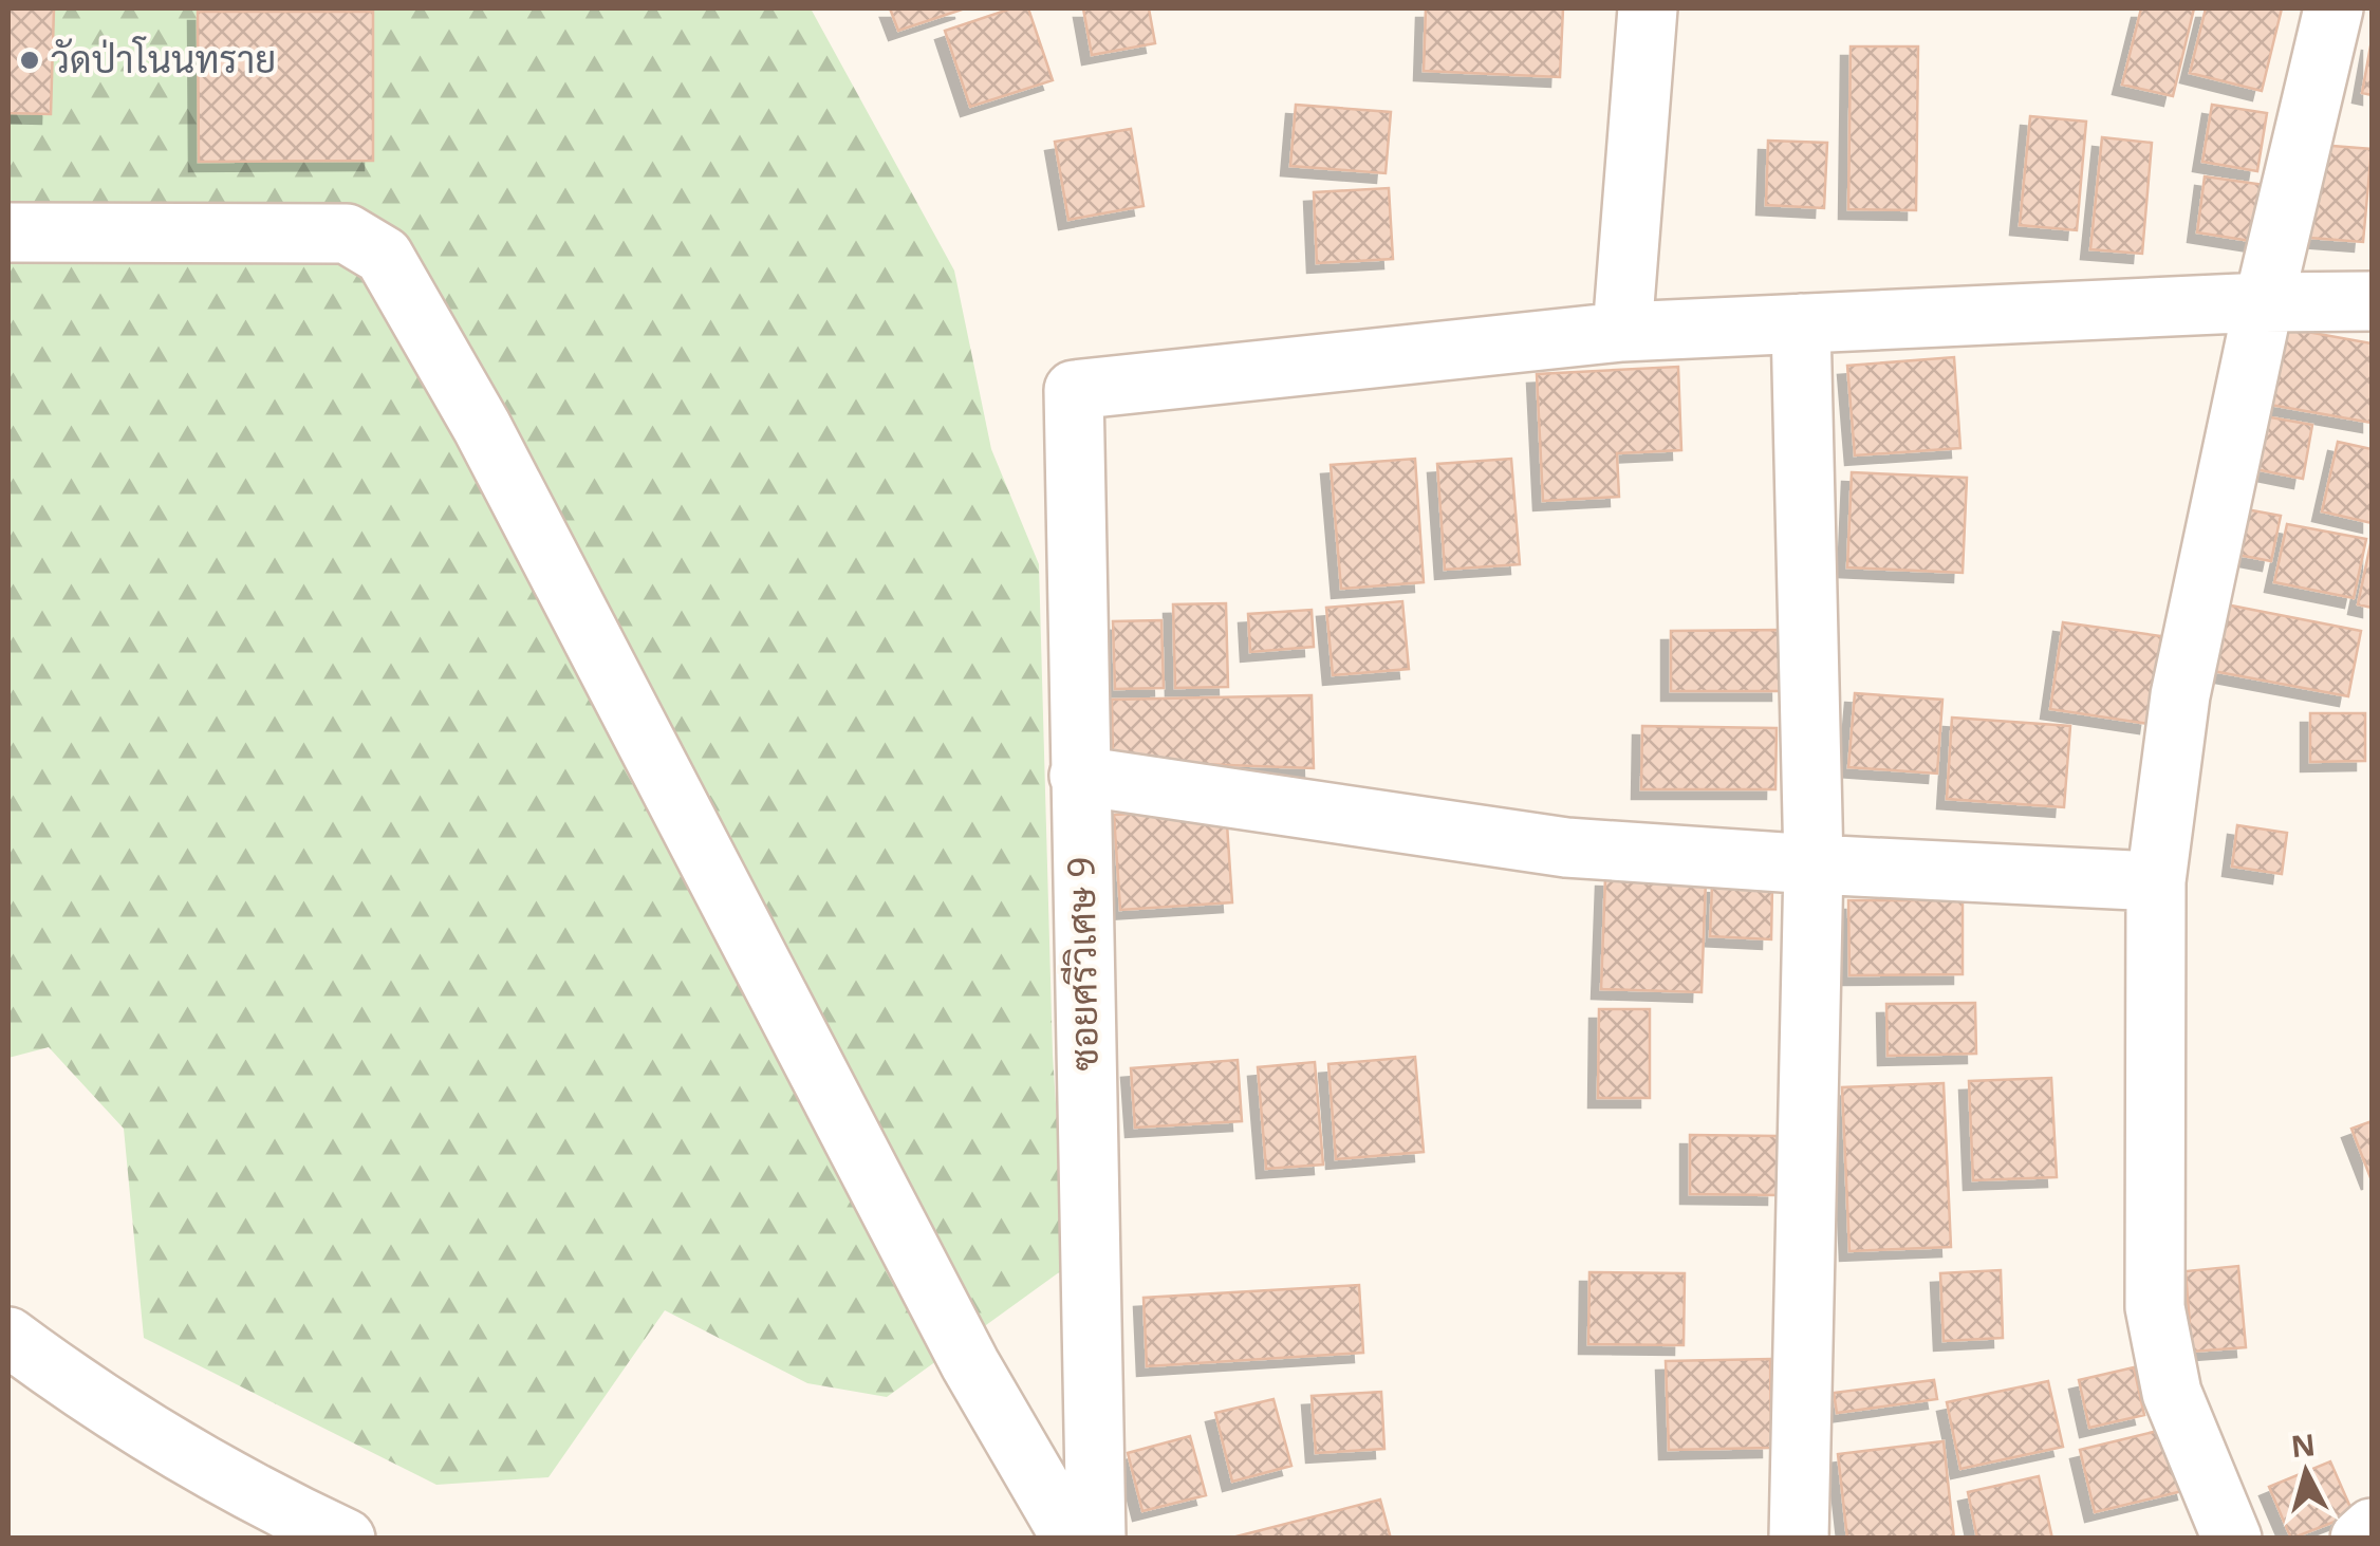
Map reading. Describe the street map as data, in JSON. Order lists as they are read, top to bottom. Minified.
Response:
{"streets":{"street":["ซอยศรีวิเศษ 9"]},"places":["วัดป่าโนนทราย"],"north":"top"}
